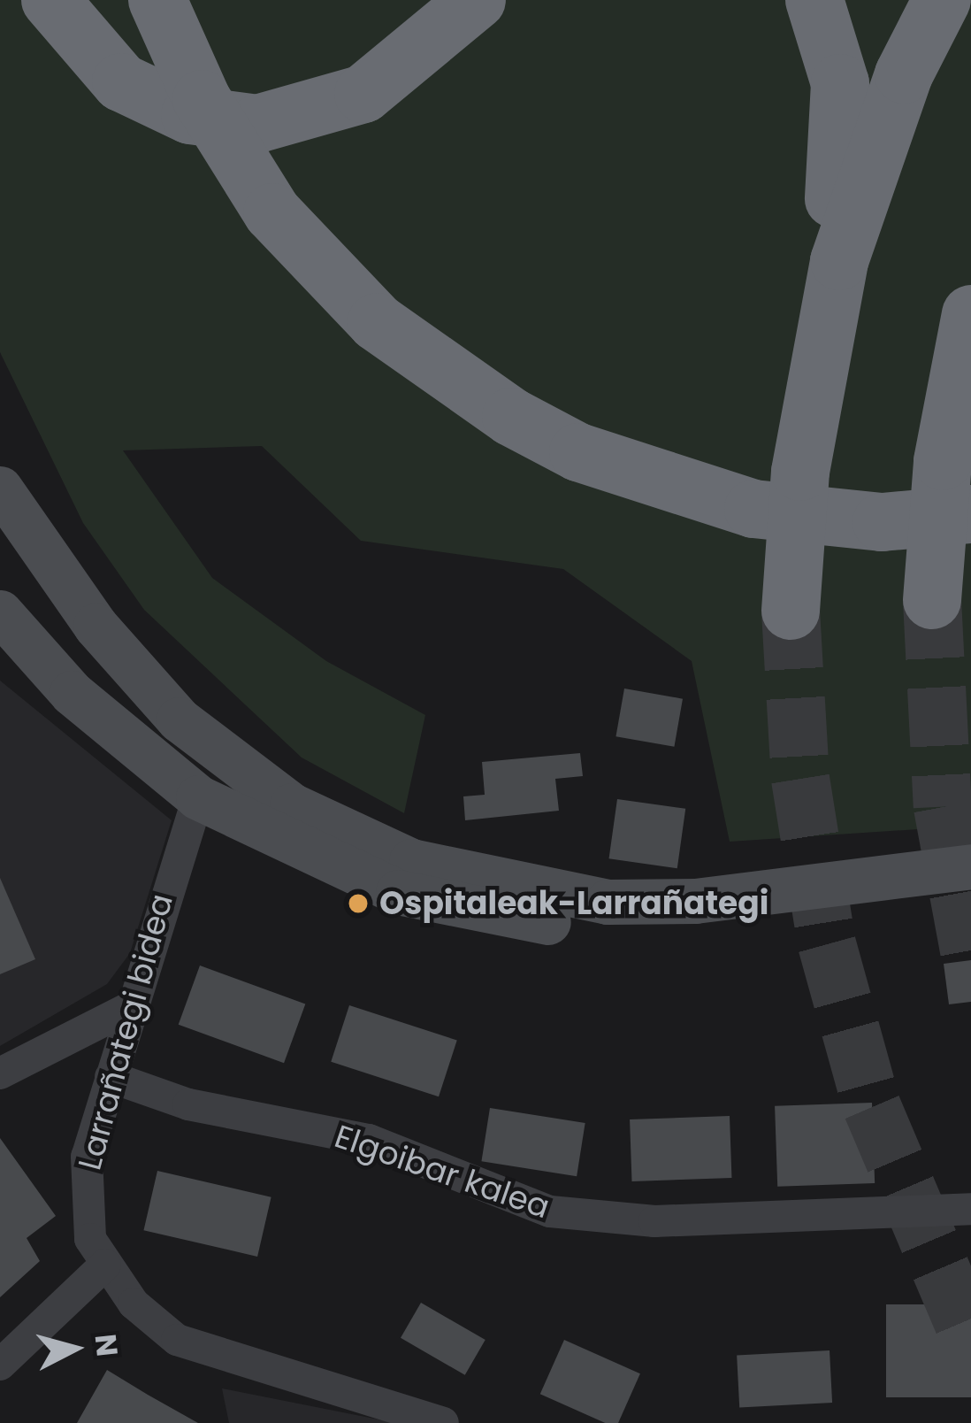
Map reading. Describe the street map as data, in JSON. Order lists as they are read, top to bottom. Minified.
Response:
{"streets":{"street":["Larrañategi bidea","Elgoibar kalea"]},"crossings":[["Larrañategi bidea","Elgoibar kalea"]],"places":["Ospitaleak-Larrañategi"],"north":"right"}
